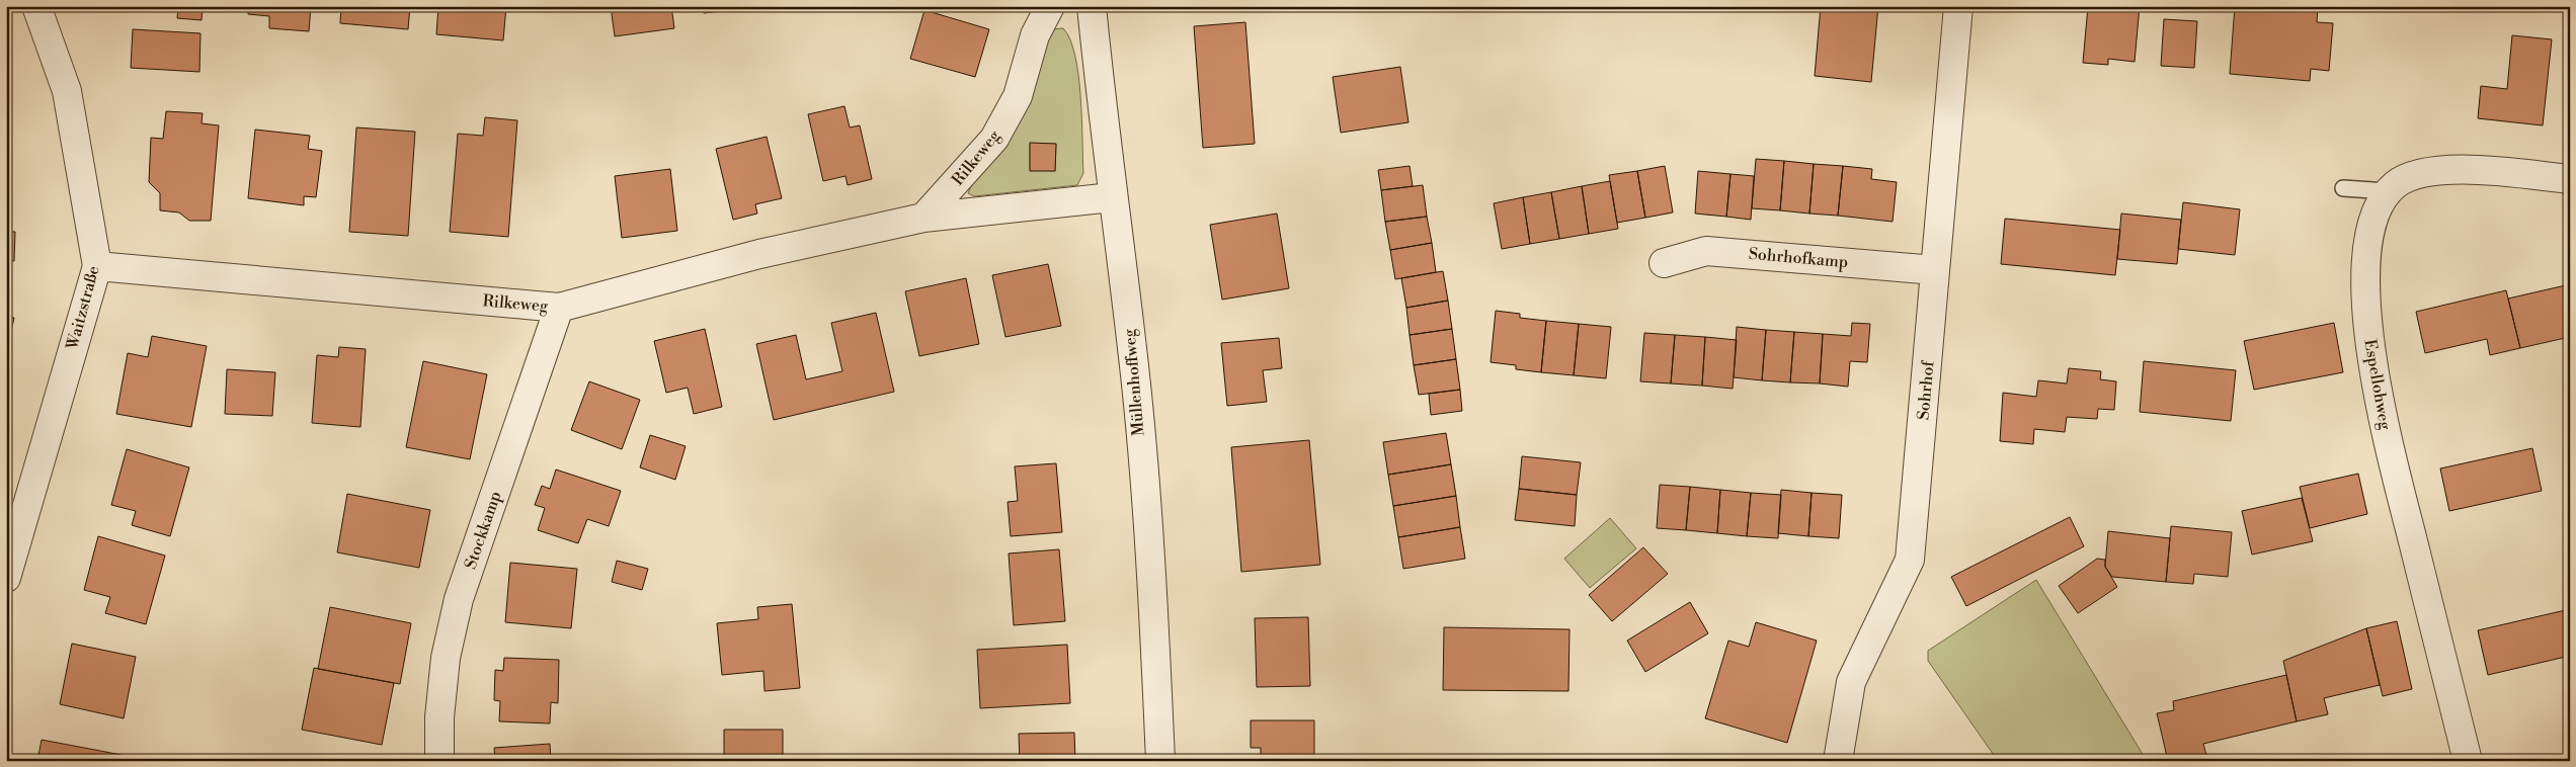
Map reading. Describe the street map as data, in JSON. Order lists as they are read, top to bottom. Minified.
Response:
{"streets":{"street":["Rilkeweg","Sohrhofkamp","Waitzstraße","Müllenhoffweg","Espellohweg","Sohrhof","Stockkamp"]},"crossings":[["Rilkeweg","Waitzstraße"],["Rilkeweg","Müllenhoffweg"],["Rilkeweg","Stockkamp"],["Sohrhofkamp","Sohrhof"]]}
